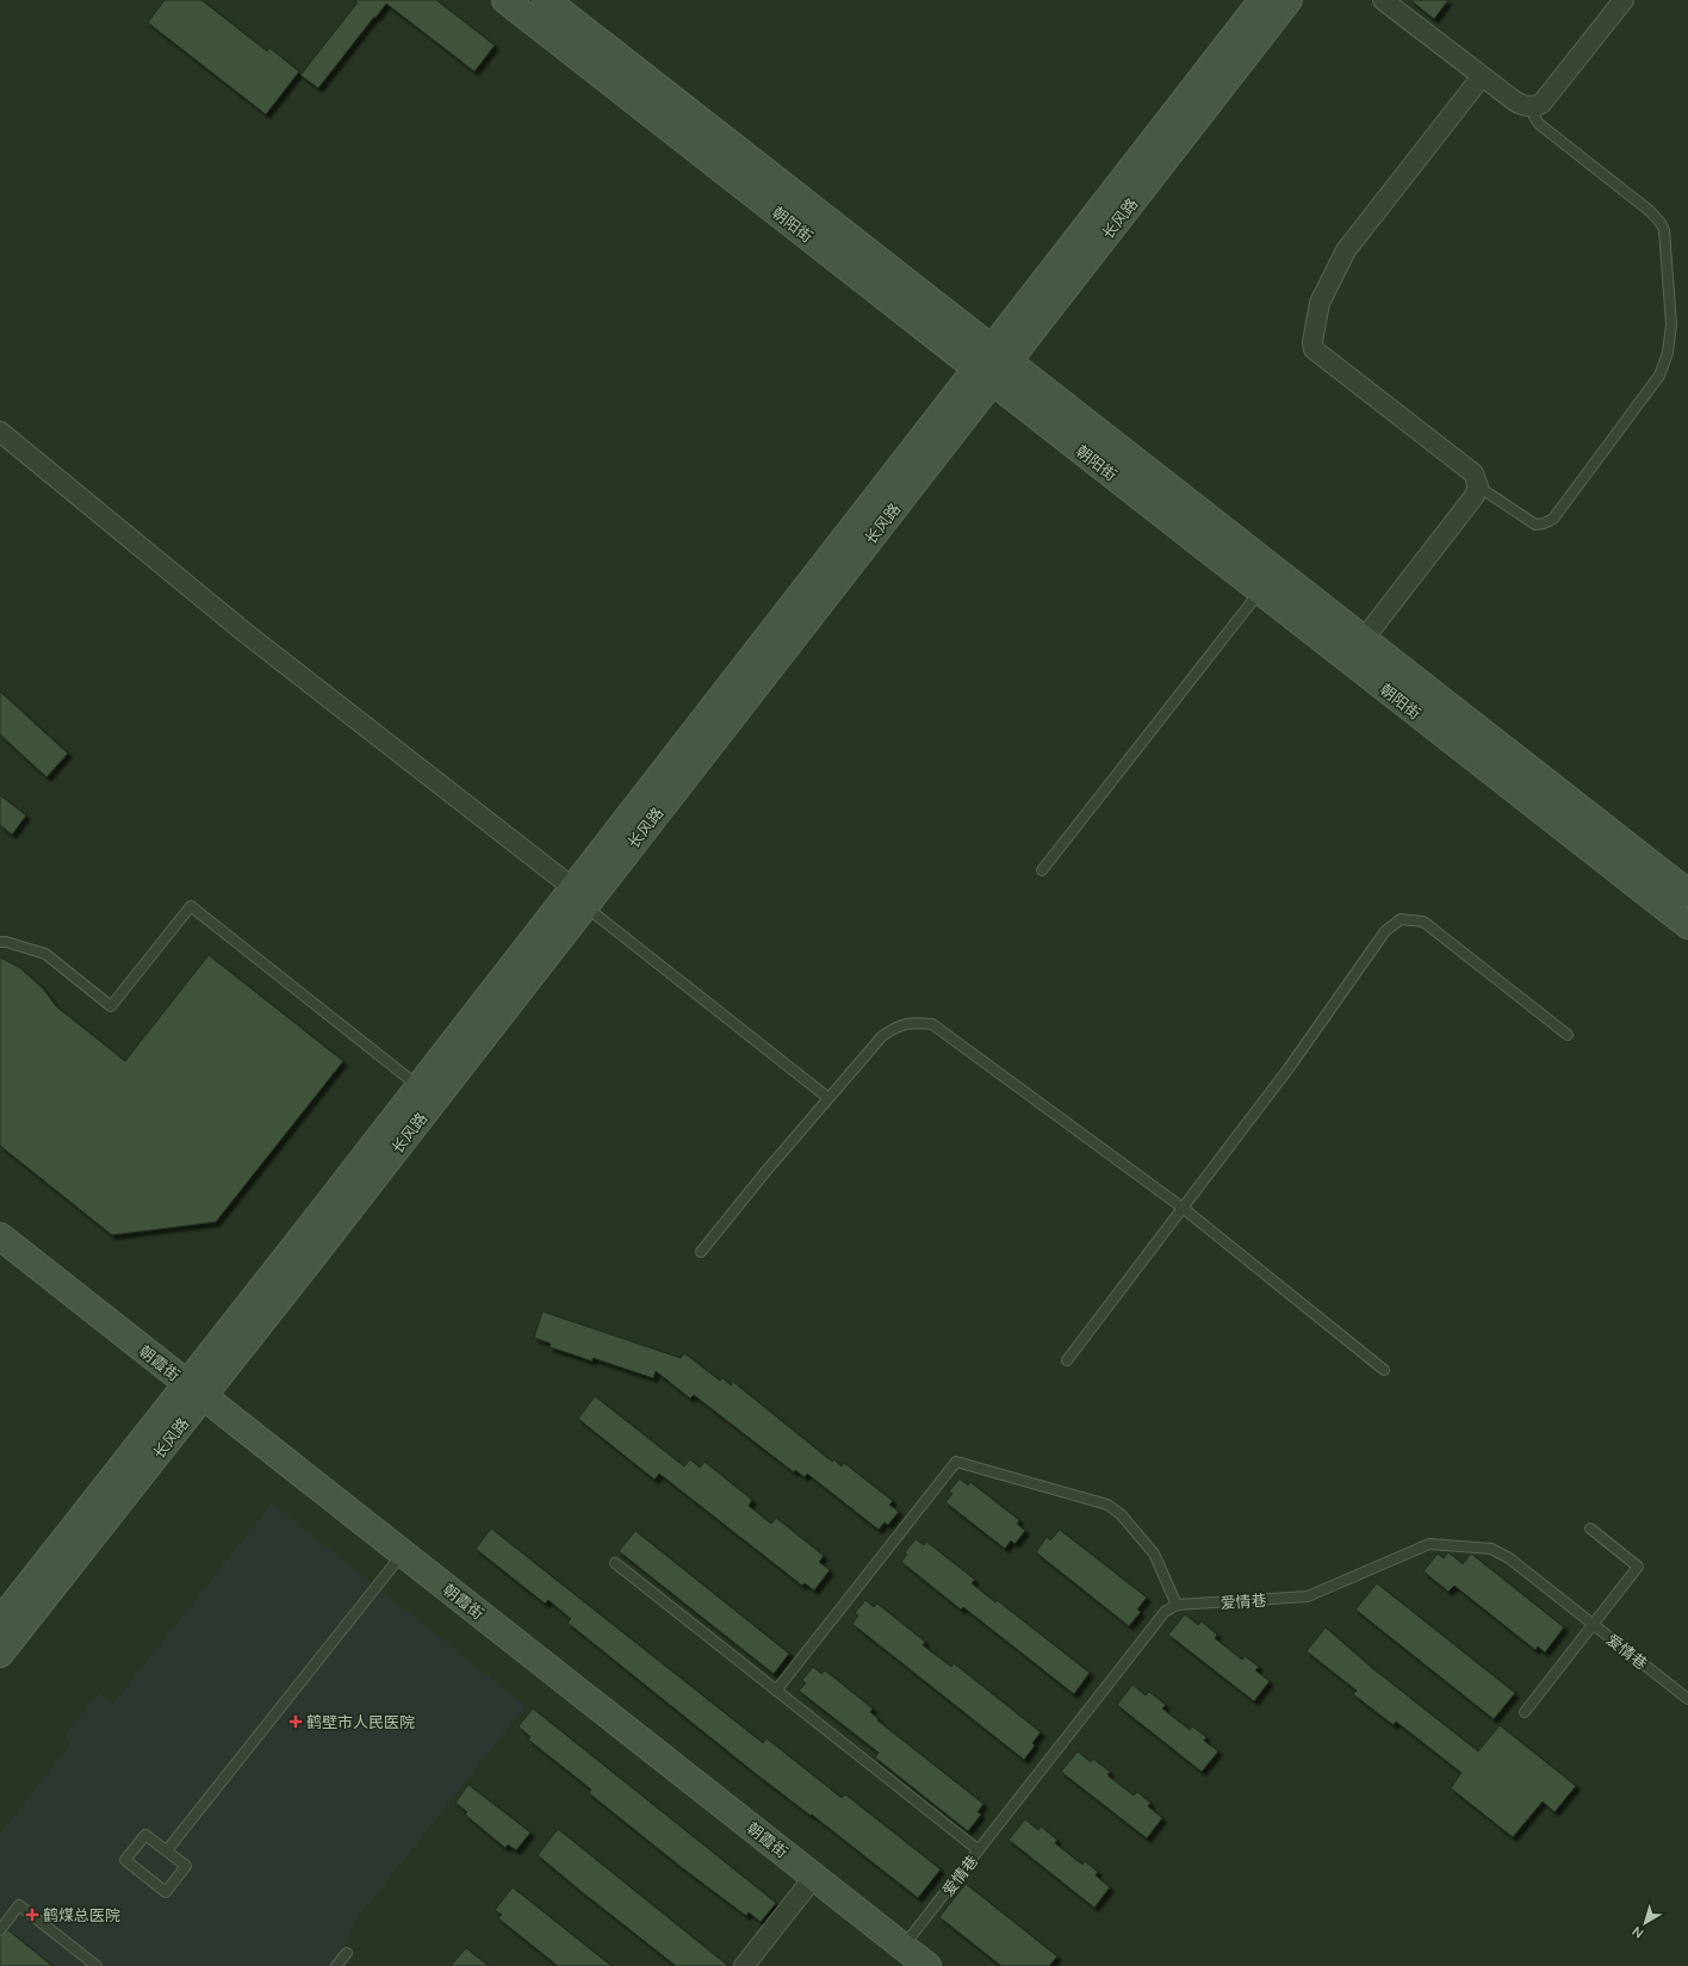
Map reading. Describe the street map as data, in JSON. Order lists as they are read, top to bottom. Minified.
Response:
{"streets":{"main road":["长风路","朝阳街","朝霞街"],"lane":["爱情巷"]},"crossings":[["长风路","朝阳街"],["长风路","朝霞街"],["朝霞街","爱情巷"]],"places":{"health":["鹤壁市人民医院","鹤煤总医院"]},"north":"bottom left"}
